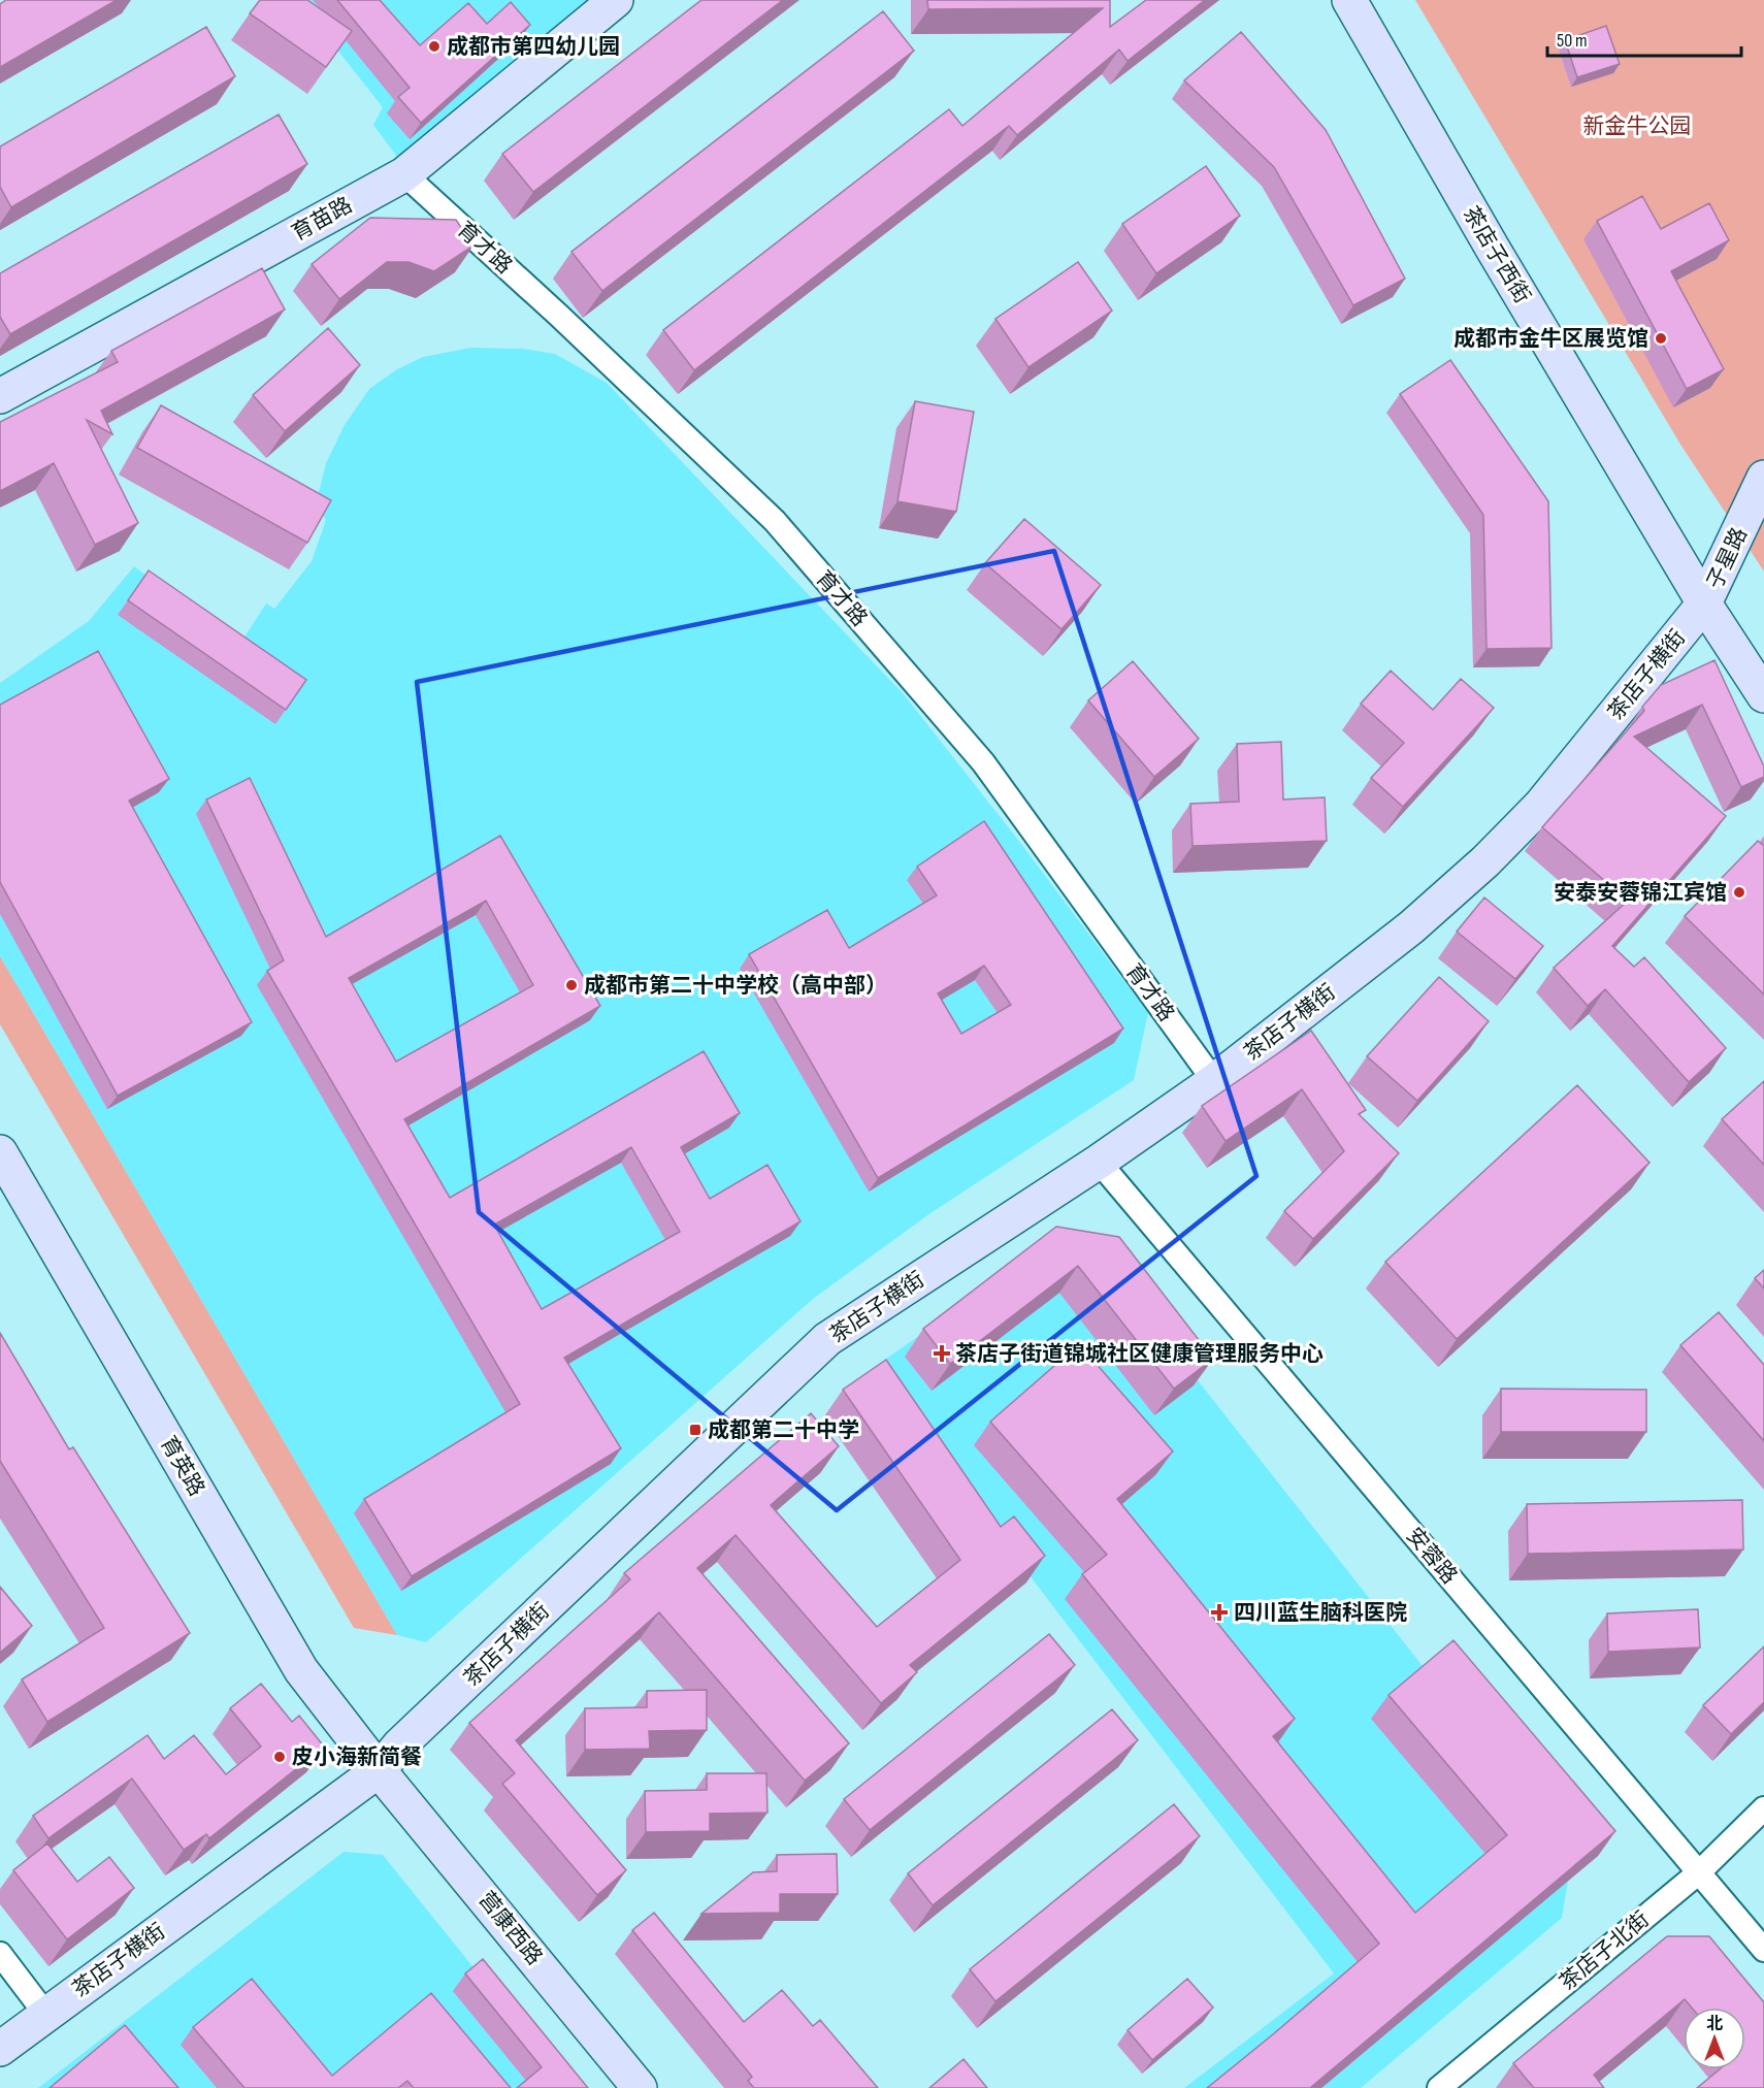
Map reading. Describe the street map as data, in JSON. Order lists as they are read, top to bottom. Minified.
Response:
{"streets":{"street":["育苗路","育才路","茶店子西街","子星路","茶店子横街","育英路","安蓉路","营康西路","茶店子北街"]},"crossings":[["育苗路","育才路"],["育才路","茶店子横街"],["茶店子西街","子星路"],["茶店子西街","茶店子横街"],["子星路","茶店子横街"],["茶店子横街","育英路"],["茶店子横街","安蓉路"],["茶店子横街","营康西路"],["育英路","营康西路"],["安蓉路","茶店子北街"]],"parks":["新金牛公园"],"places":{"other":["成都市第四幼儿园","成都市金牛区展览馆","安泰安蓉锦江宾馆","成都市第二十中学校（高中部）","皮小海新简餐"],"health":["茶店子街道锦城社区健康管理服务中心","四川蓝生脑科医院"],"transit":["成都第二十中学"]},"scale_bar":"50 m","north":"top"}
